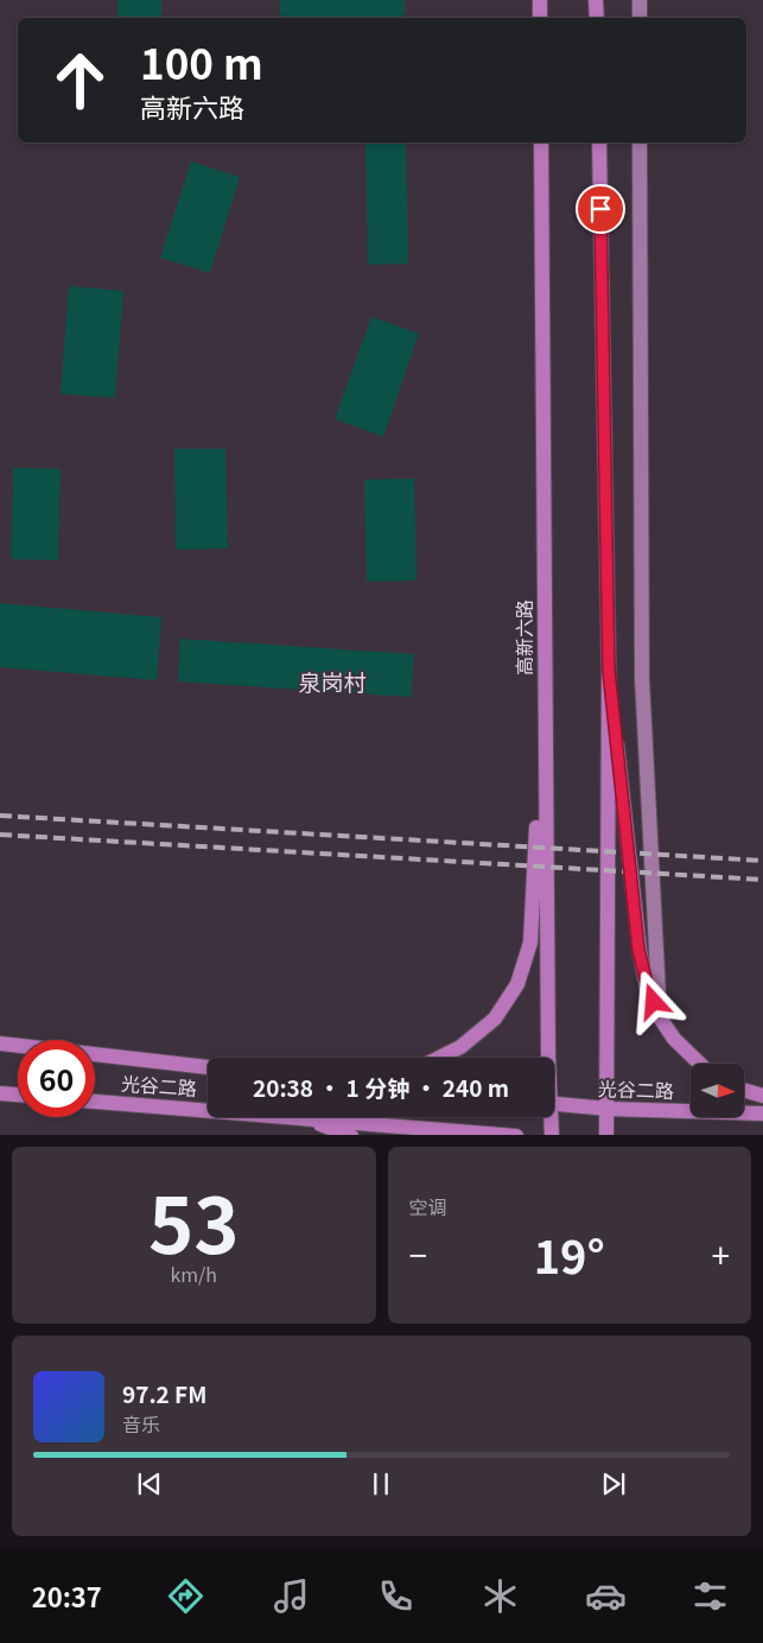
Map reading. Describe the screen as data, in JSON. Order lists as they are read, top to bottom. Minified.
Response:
{"streets":{"main road":["高新六路","光谷二路"]},"districts":["泉岗村"],"north":"right","page":{"turn":["100 m","高新六路"],"limit":"60","trip":"20:38 · 1 分钟 · 240 m","tile":[["53","km/h"],"空调"],"heat":["−","19°","+"],"song":["97.2 FM","音乐"],"tabs":"20:37"}}
